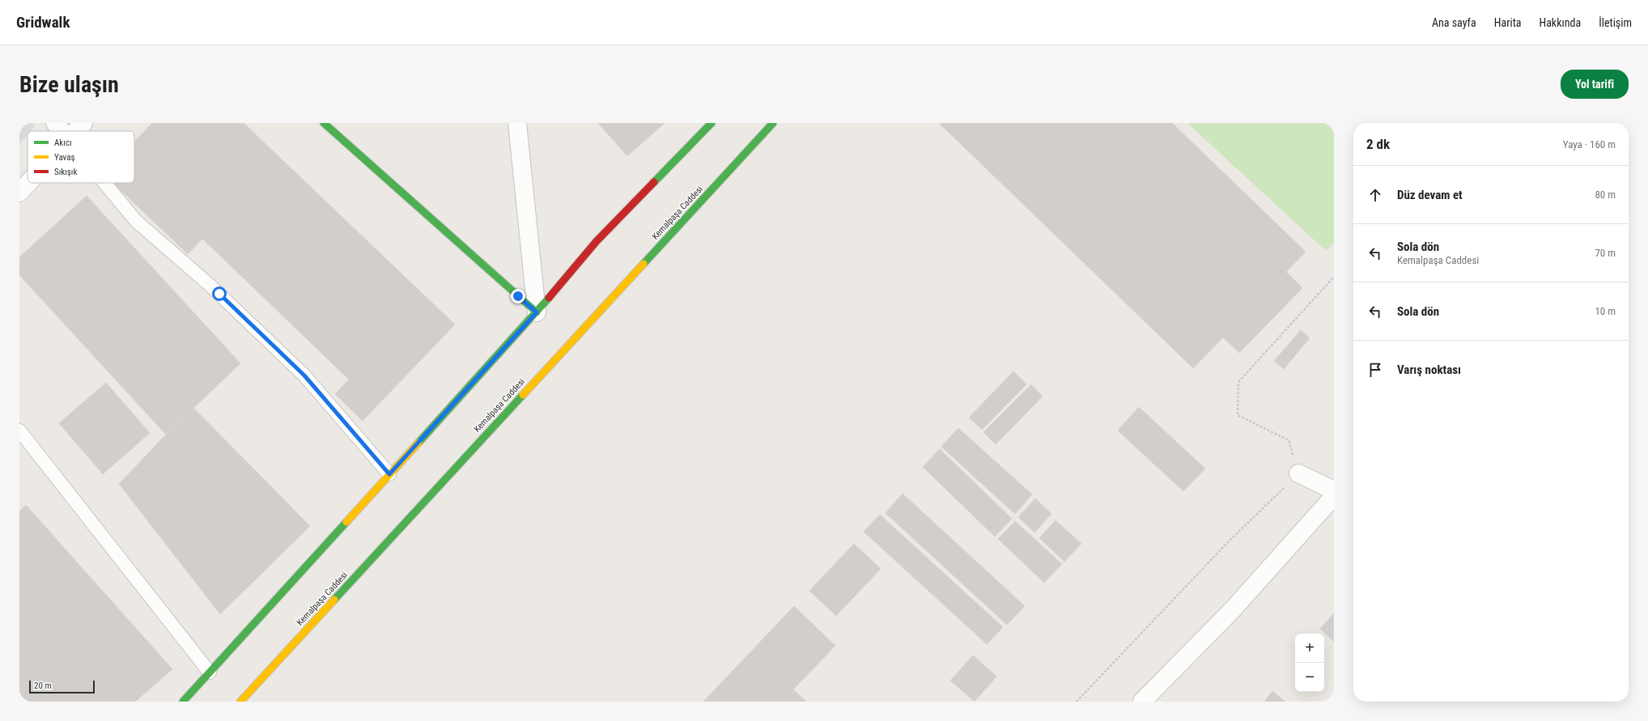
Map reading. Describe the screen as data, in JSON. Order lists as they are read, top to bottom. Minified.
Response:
{"streets":{"main road":["Kemalpaşa Caddesi"]},"legend":["Akıcı","Yavaş","Sıkışık"],"scale_bar":"20 m","page":{"header":"Gridwalk","nav":["Ana sayfa","Harita","Hakkında","İletişim"],"buttons":"Yol tarifi","title":"Bize ulaşın","heading":["2 dk","Yaya · 160 m"],"list":[["Düz devam et","80 m"],["Sola dön","Kemalpaşa Caddesi","70 m"],["Sola dön","10 m"],"Varış noktası"],"map_buttons":["+","−"],"scale":"20 m"}}
